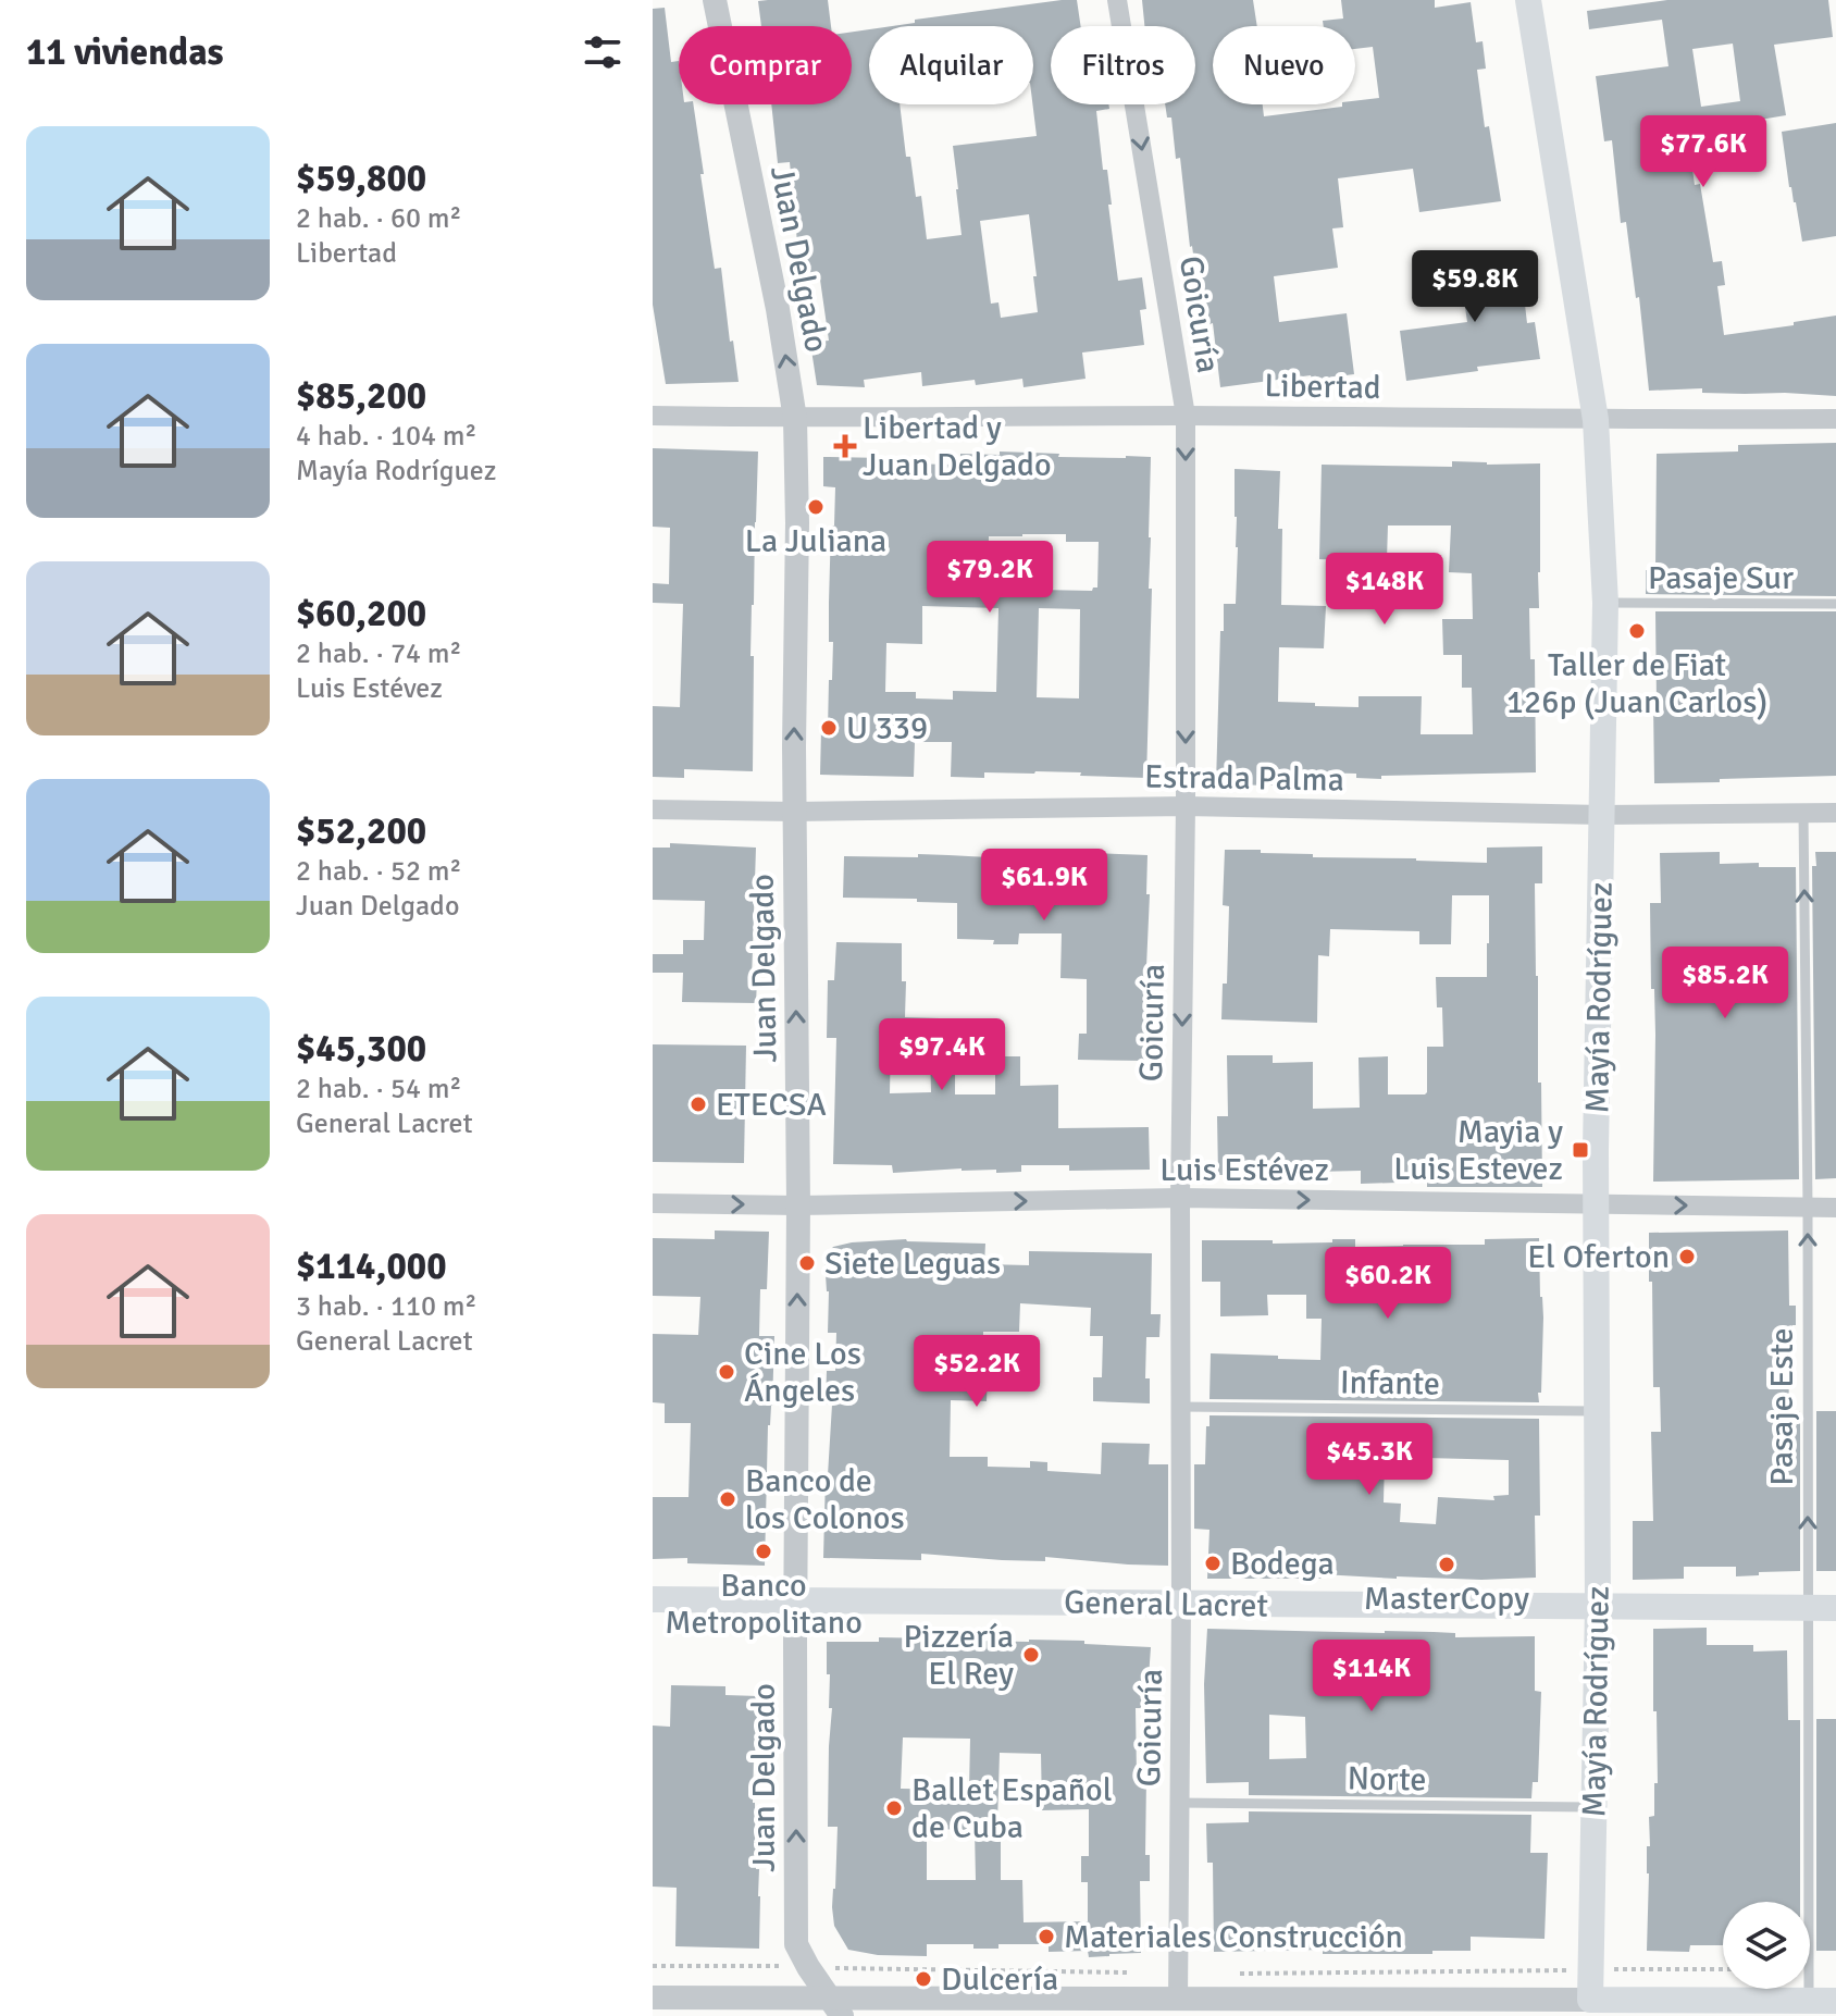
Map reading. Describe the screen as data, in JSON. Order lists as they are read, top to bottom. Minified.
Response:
{"streets":{"main road":["Mayía Rodríguez","General Lacret"],"street":["Juan Delgado","Goicuría","Libertad","Estrada Palma","Luis Estévez"],"lane":["Pasaje Sur","Infante","Pasaje Este","Norte"]},"crossings":[["Juan Delgado","Libertad"],["Juan Delgado","Estrada Palma"],["Juan Delgado","Luis Estévez"],["Juan Delgado","General Lacret"],["Goicuría","Libertad"],["Goicuría","Estrada Palma"],["Goicuría","Luis Estévez"],["Goicuría","Infante"],["Goicuría","General Lacret"],["Goicuría","Norte"],["Libertad","Mayía Rodríguez"],["Pasaje Sur","Mayía Rodríguez"],["Estrada Palma","Mayía Rodríguez"],["Estrada Palma","Pasaje Este"],["Mayía Rodríguez","Luis Estévez"],["Mayía Rodríguez","Infante"],["Mayía Rodríguez","General Lacret"],["Mayía Rodríguez","Norte"],["Luis Estévez","Pasaje Este"],["Pasaje Este","General Lacret"]],"one_way":["Juan Delgado","Goicuría","Luis Estévez","Pasaje Este"],"places":{"health":["Libertad y Juan Delgado"],"other":["La Juliana","Taller de Fiat 126p (Juan Carlos)","U 339","ETECSA","El Oferton","Siete Leguas","Cine Los Ángeles","Banco de los Colonos","Banco Metropolitano","Bodega","MasterCopy","Pizzería El Rey","Ballet Español de Cuba","Materiales Construcción","Dulcería"],"transit":["Mayia y Luis Estevez"]},"page":{"heading":"11 viviendas","chip":["Comprar","Alquilar","Filtros","Nuevo"],"list":[{"name":"$59,800","note":"2 hab. · 60 m² · Libertad"},{"name":"$85,200","note":"4 hab. · 104 m² · Mayía Rodríguez"},{"name":"$60,200","note":"2 hab. · 74 m² · Luis Estévez"},{"name":"$52,200","note":"2 hab. · 52 m² · Juan Delgado"},{"name":"$45,300","note":"2 hab. · 54 m² · General Lacret"},{"name":"$114,000","note":"3 hab. · 110 m² · General Lacret"}],"price":["$77.6K","$59.8K","$79.2K","$148K","$61.9K","$85.2K","$97.4K","$60.2K","$52.2K","$45.3K","$114K"]}}
